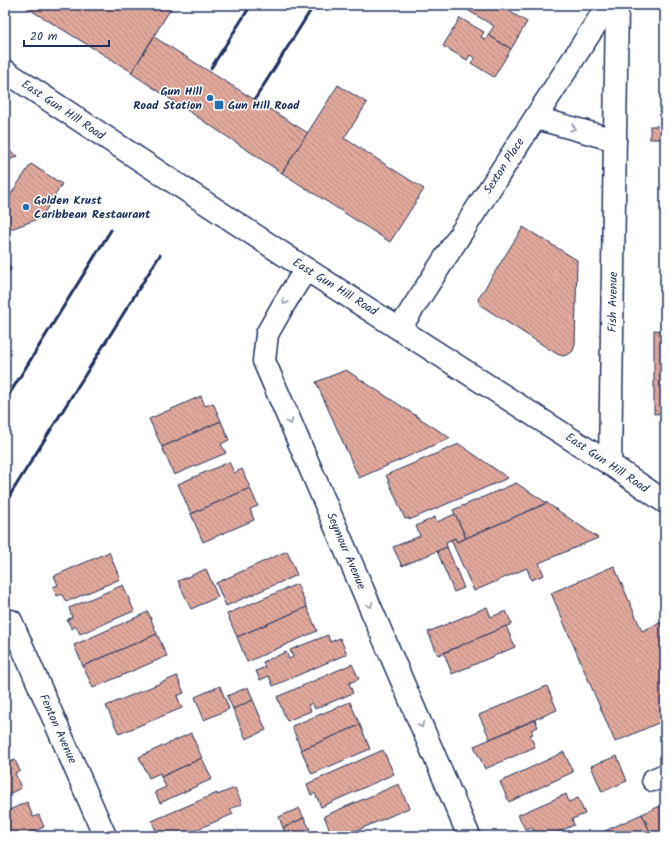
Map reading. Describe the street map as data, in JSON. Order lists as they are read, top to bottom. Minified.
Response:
{"streets":{"street":["East Gun Hill Road","Sexton Place","Fish Avenue","Seymour Avenue","Fenton Avenue"]},"crossings":[["East Gun Hill Road","Sexton Place"],["East Gun Hill Road","Fish Avenue"],["East Gun Hill Road","Seymour Avenue"]],"one_way":["Seymour Avenue"],"places":{"other":["Gun Hill Road Station","Golden Krust Caribbean Restaurant"],"transit":["Gun Hill Road"]},"scale_bar":"20 m"}
